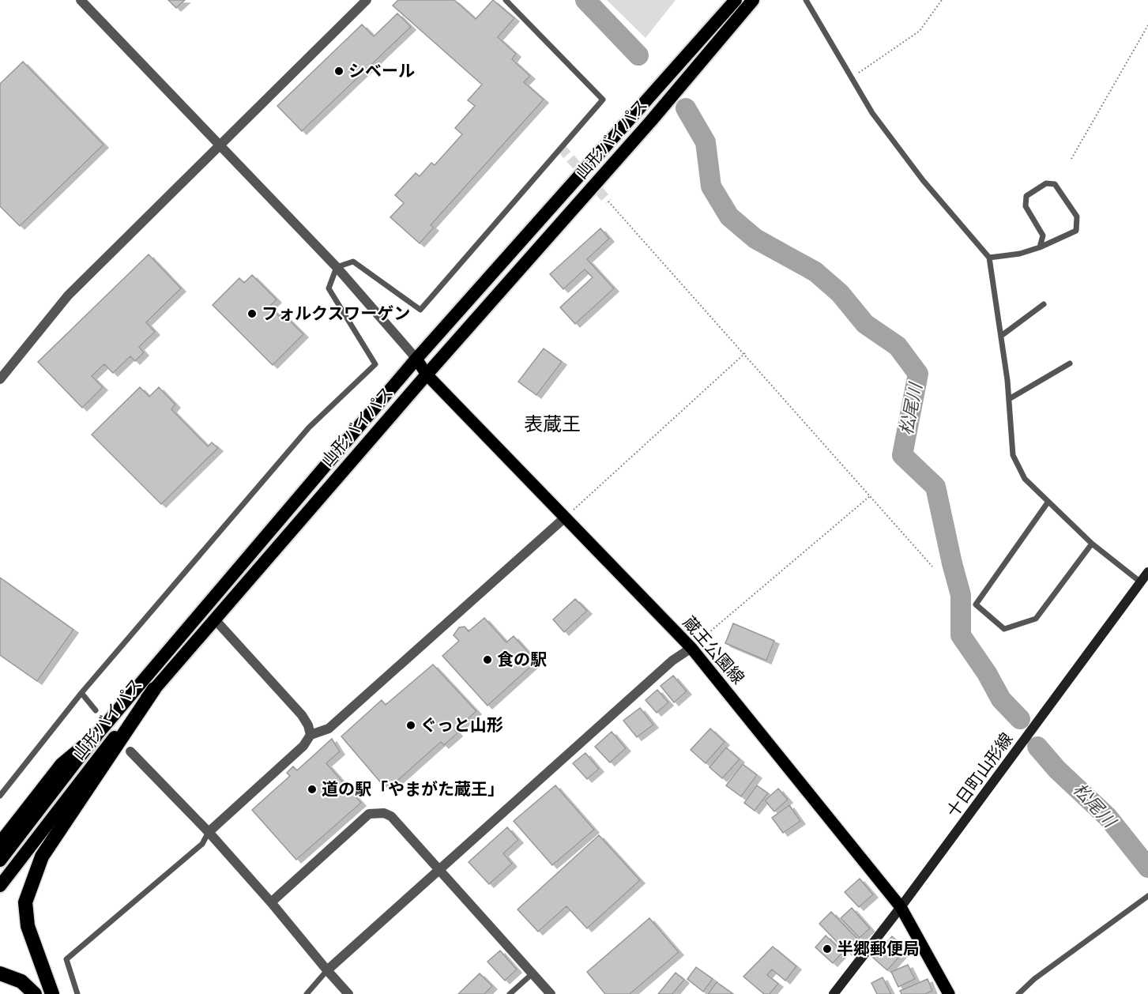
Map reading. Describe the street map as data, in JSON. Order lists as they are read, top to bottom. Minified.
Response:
{"streets":{"highway":["山形バイパス"],"main road":["蔵王公園線","十日町山形線"]},"crossings":[["山形バイパス","蔵王公園線"],["蔵王公園線","十日町山形線"]],"districts":["表蔵王"],"water":["松尾川"],"places":["シベール","フォルクスワーゲン","食の駅","ぐっと山形","道の駅「やまがた蔵王」","半郷郵便局"]}
